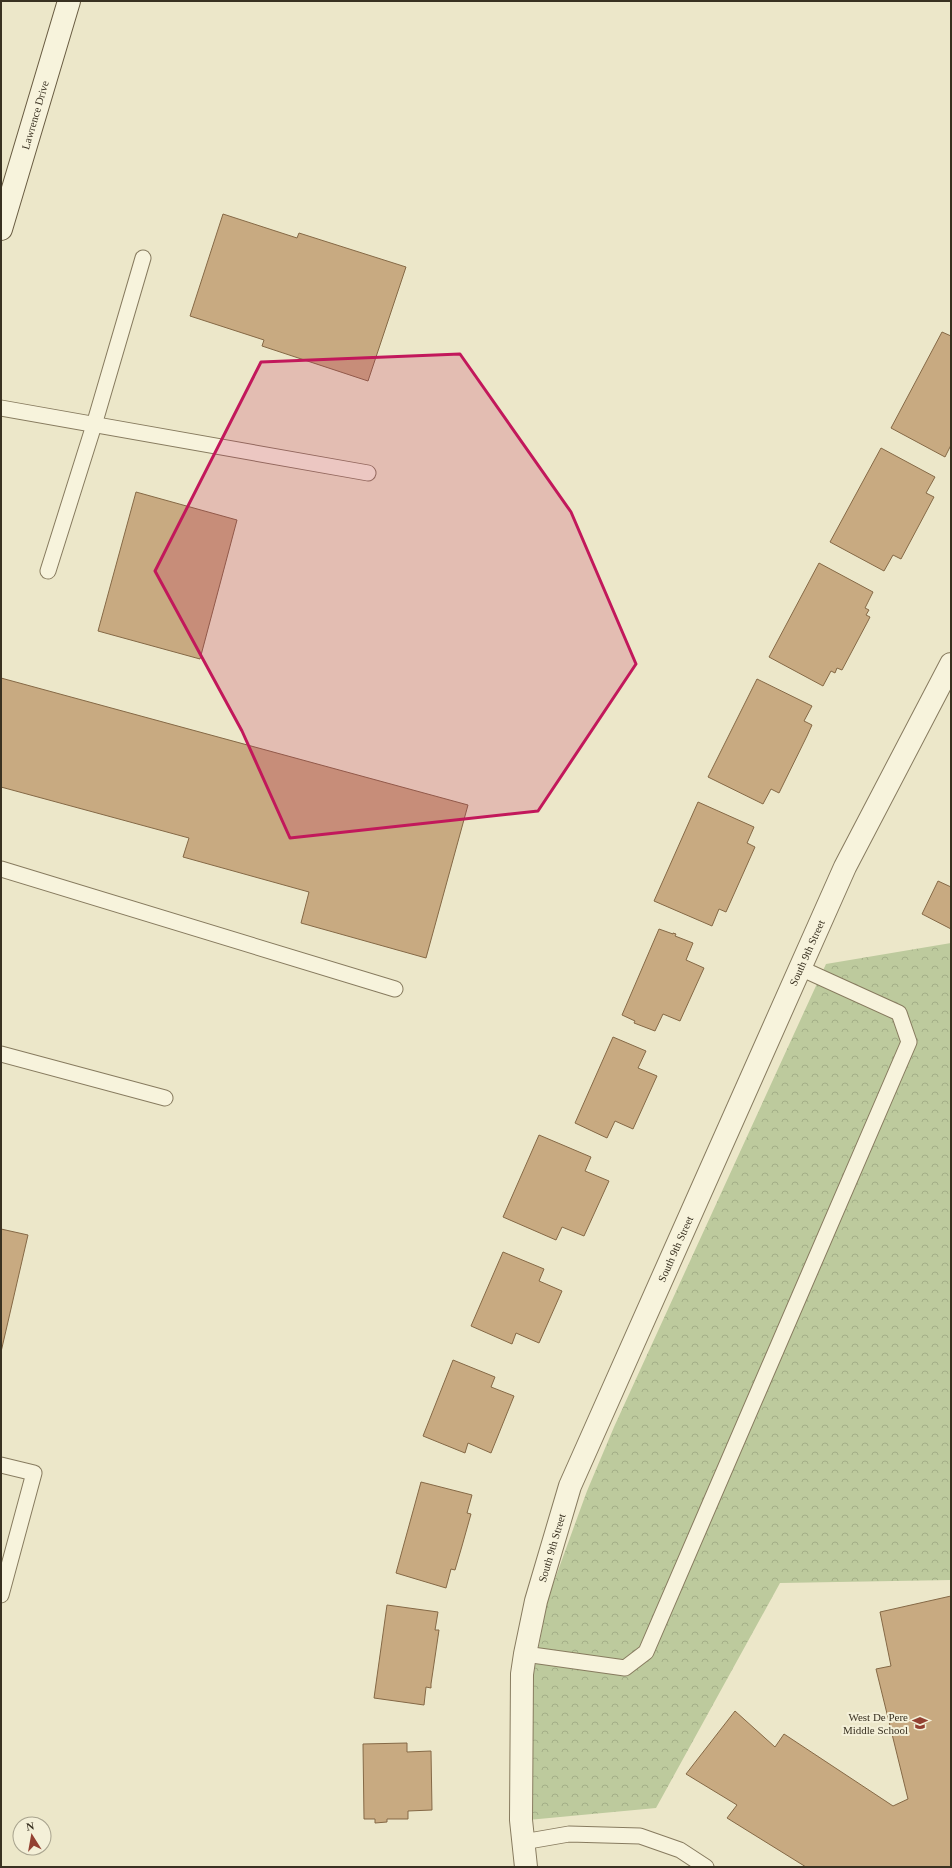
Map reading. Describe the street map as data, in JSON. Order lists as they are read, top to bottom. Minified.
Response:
{"streets":{"street":["Lawrence Drive","South 9th Street"]},"places":{"school or university":["West De Pere Middle School"]},"north":"top"}
